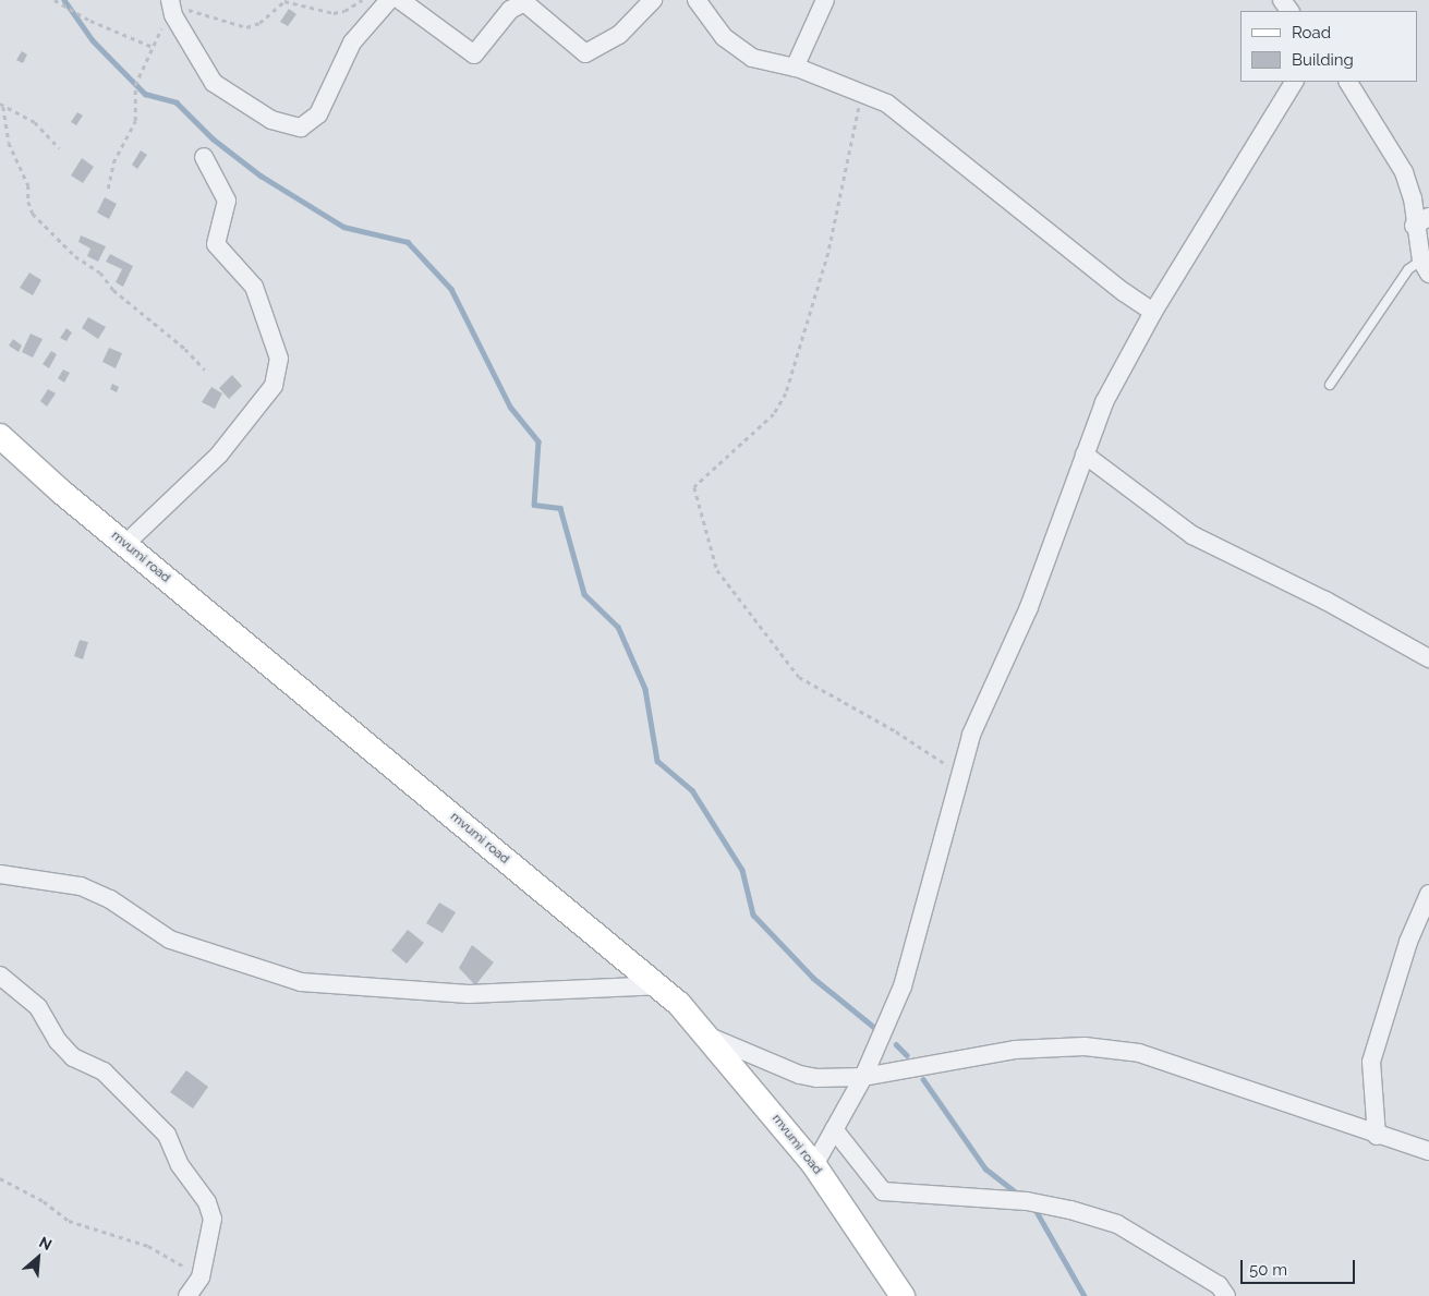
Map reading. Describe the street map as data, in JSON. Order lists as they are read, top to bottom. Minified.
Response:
{"streets":{"street":["mvumi road"]},"legend":["Road","Building"],"scale_bar":"50 m","north":"top right"}
